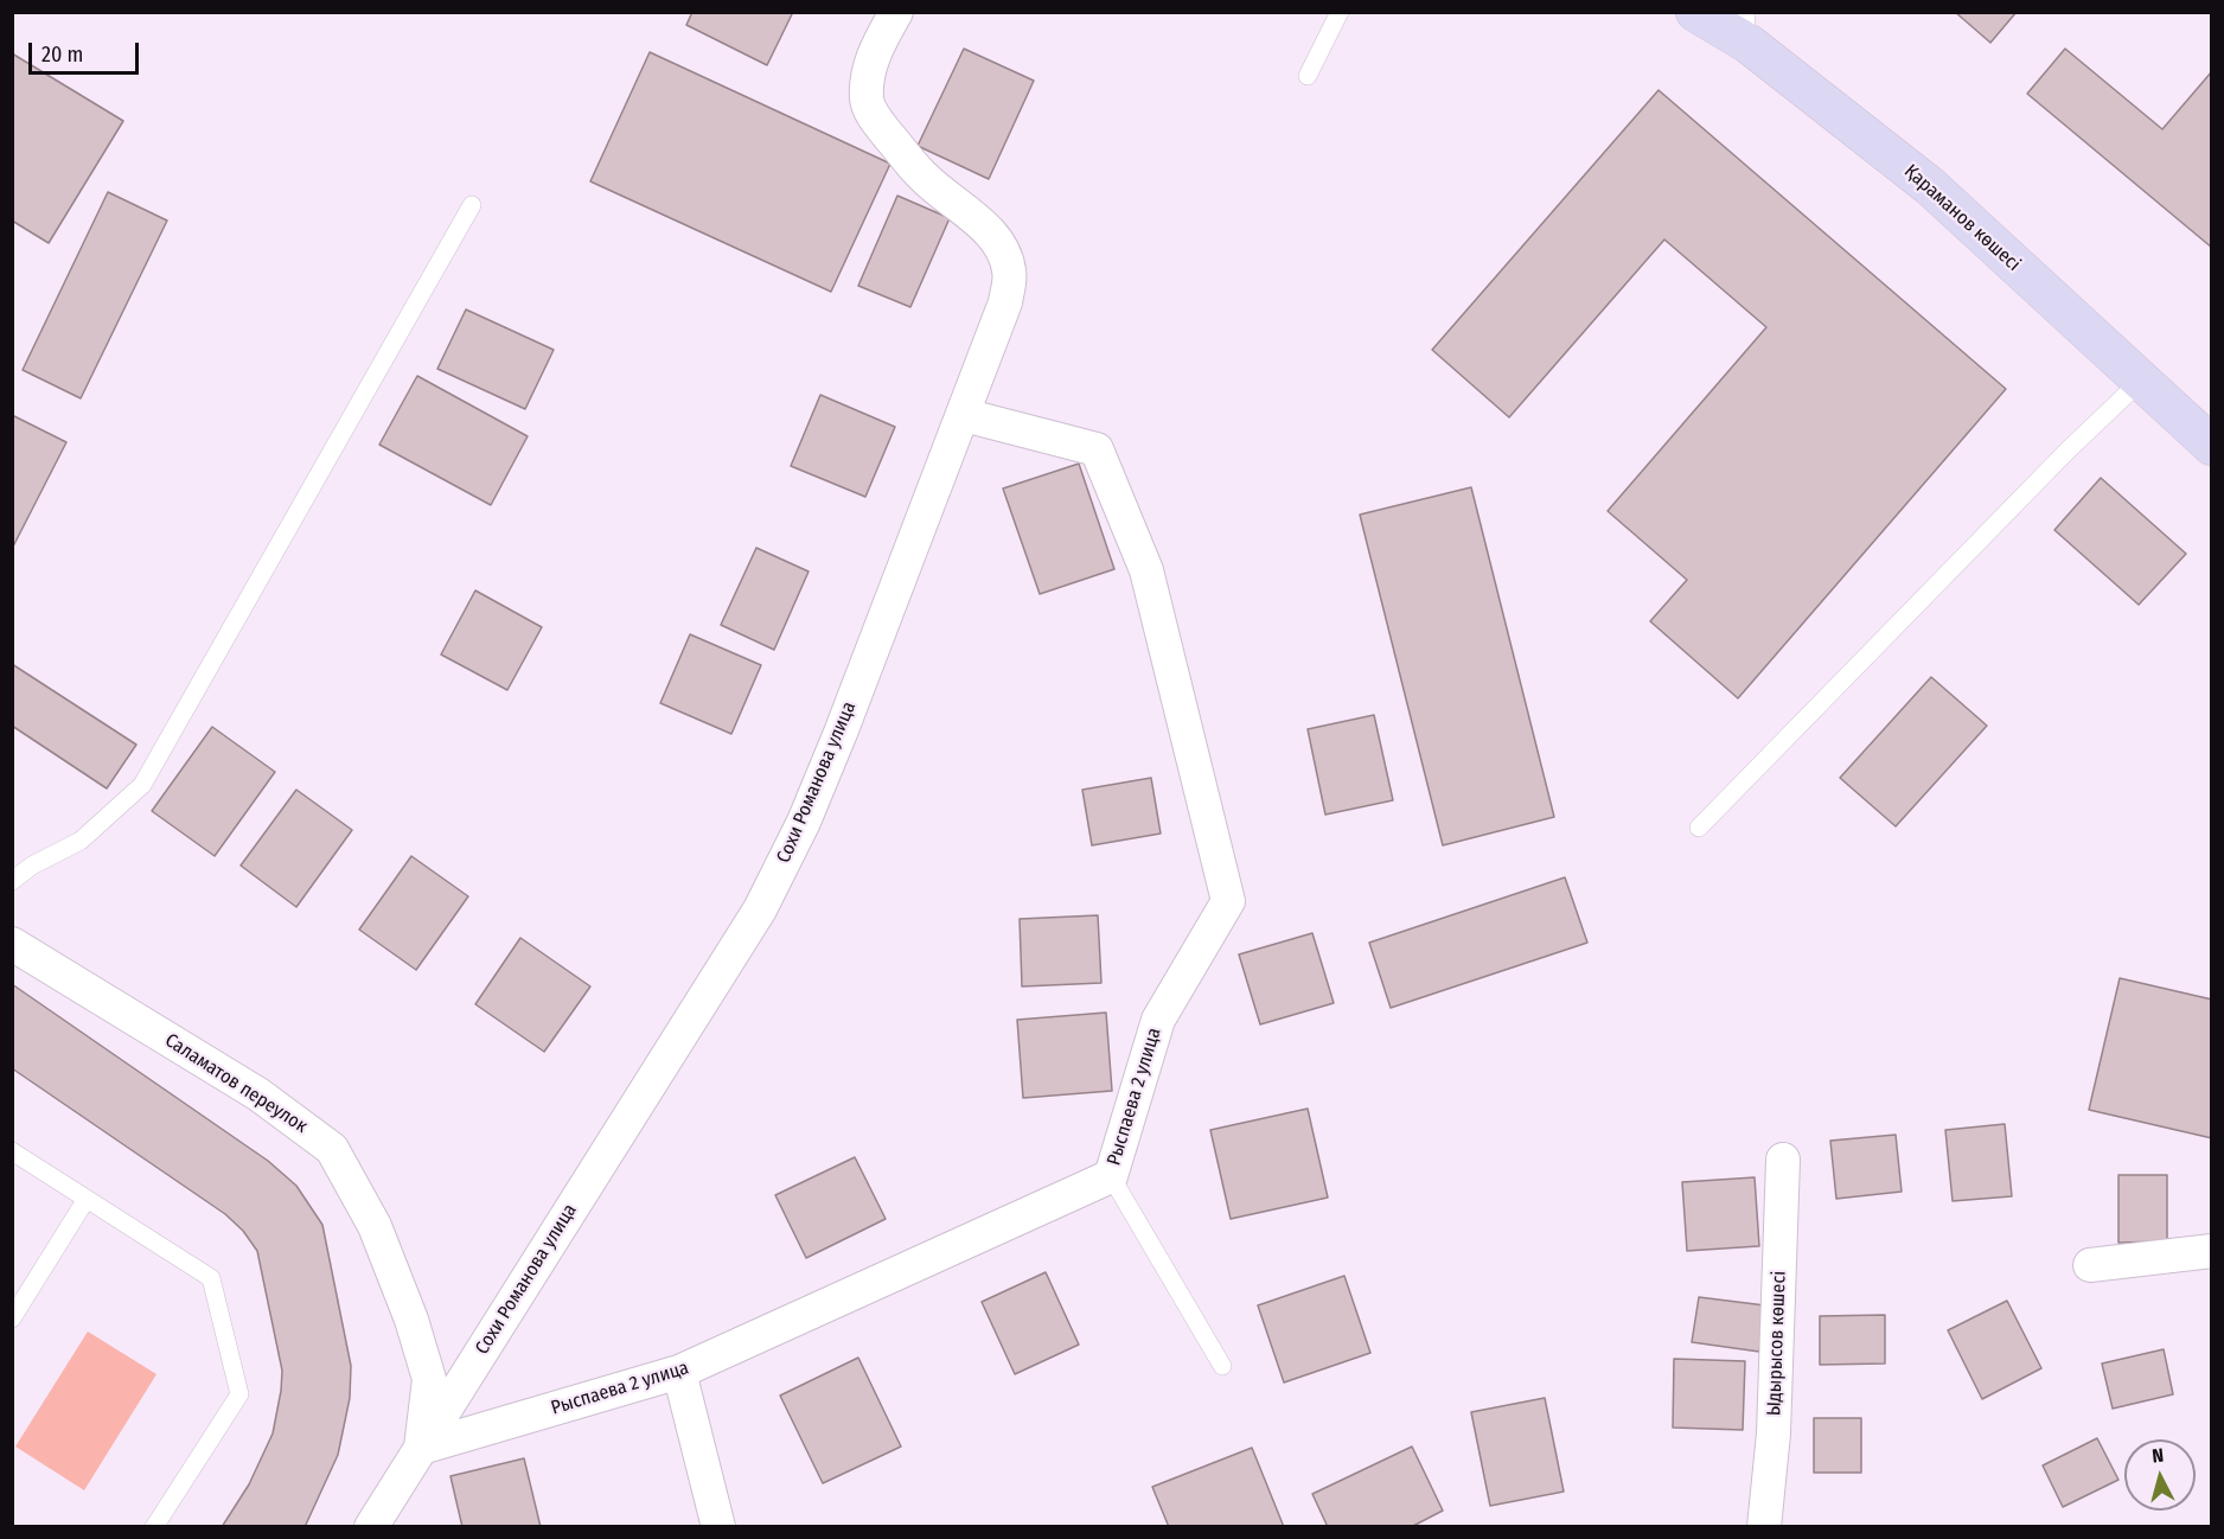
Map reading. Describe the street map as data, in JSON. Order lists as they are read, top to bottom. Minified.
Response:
{"streets":{"main road":["Қараманов көшесі"],"street":["Сохи Романова улица","Саламатов переулок","Рыспаева 2 улица","Ыдырысов көшесі"]},"crossings":[["Сохи Романова улица","Саламатов переулок"],["Сохи Романова улица","Рыспаева 2 улица"],["Саламатов переулок","Рыспаева 2 улица"]],"scale_bar":"20 m","north":"top"}
